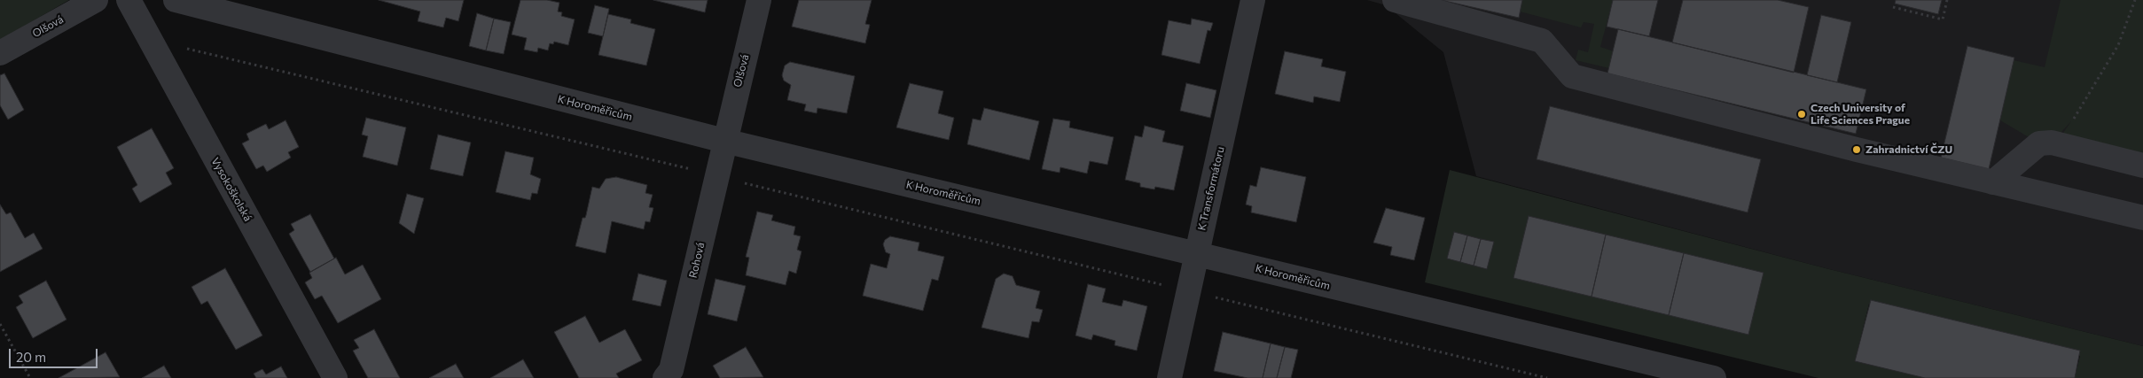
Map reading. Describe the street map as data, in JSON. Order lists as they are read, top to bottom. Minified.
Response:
{"streets":{"street":["Olšová","K Horoměřicům","K Transformátoru","Vysokoškolská","Rohová"]},"crossings":[["Olšová","K Horoměřicům"],["Olšová","Rohová"],["K Horoměřicům","K Transformátoru"],["K Horoměřicům","Rohová"]],"places":["Czech University of Life Sciences Prague","Zahradnictví ČZU"],"scale_bar":"20 m"}
